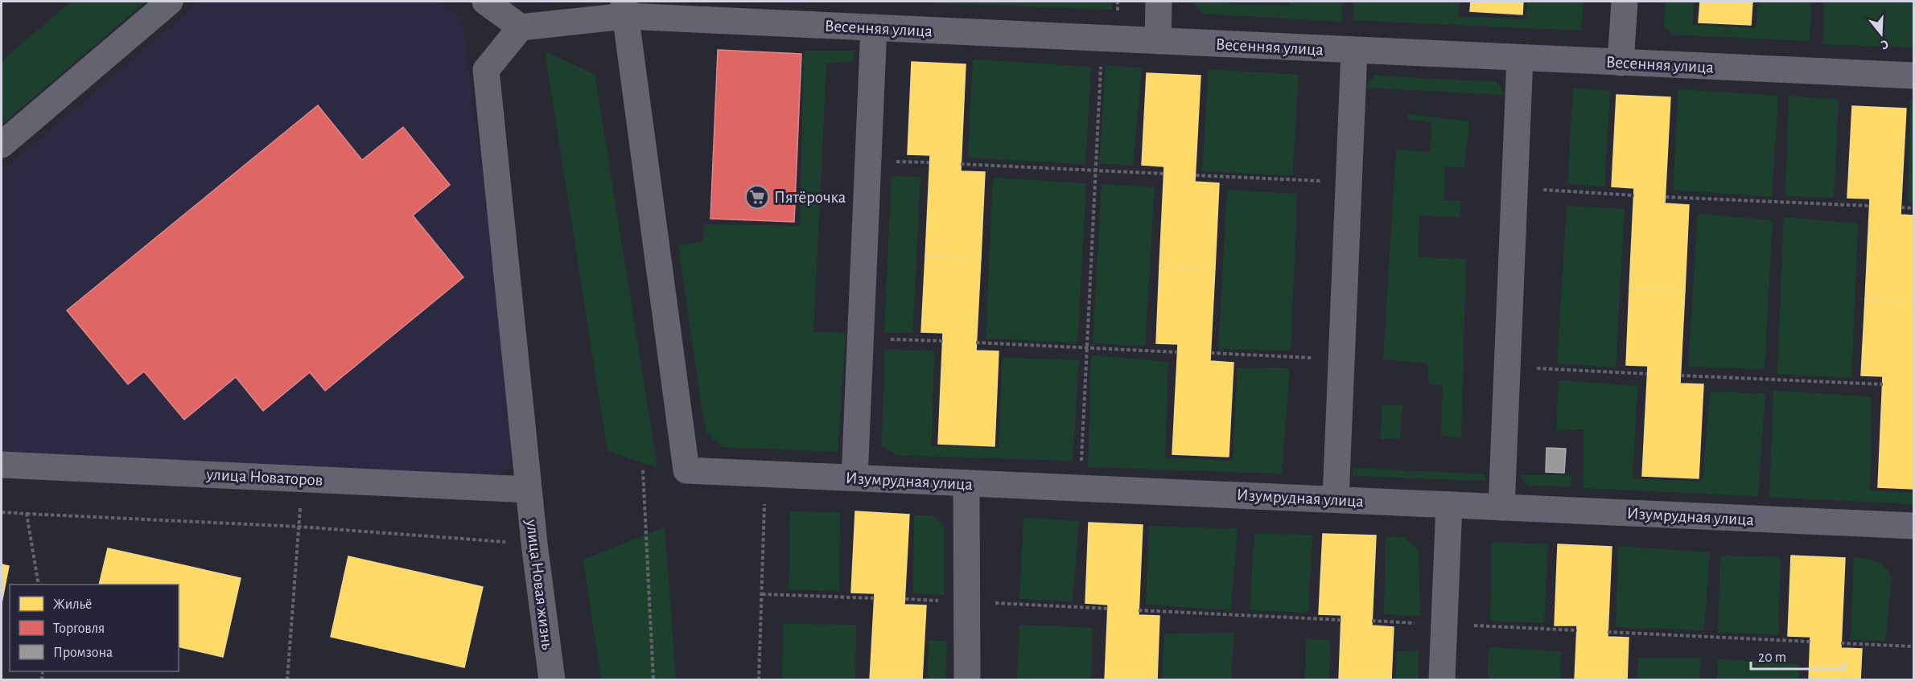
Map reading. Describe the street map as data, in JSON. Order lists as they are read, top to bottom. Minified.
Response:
{"streets":{"street":["Весенняя улица","улица Новаторов","Изумрудная улица","улица Новая жизнь"]},"crossings":[["Весенняя улица","Изумрудная улица"],["Весенняя улица","улица Новая жизнь"],["улица Новаторов","улица Новая жизнь"]],"places":{"supermarket":["Пятёрочка"]},"legend":["Жильё","Торговля","Промзона"],"scale_bar":"20 m","north":"bottom"}
